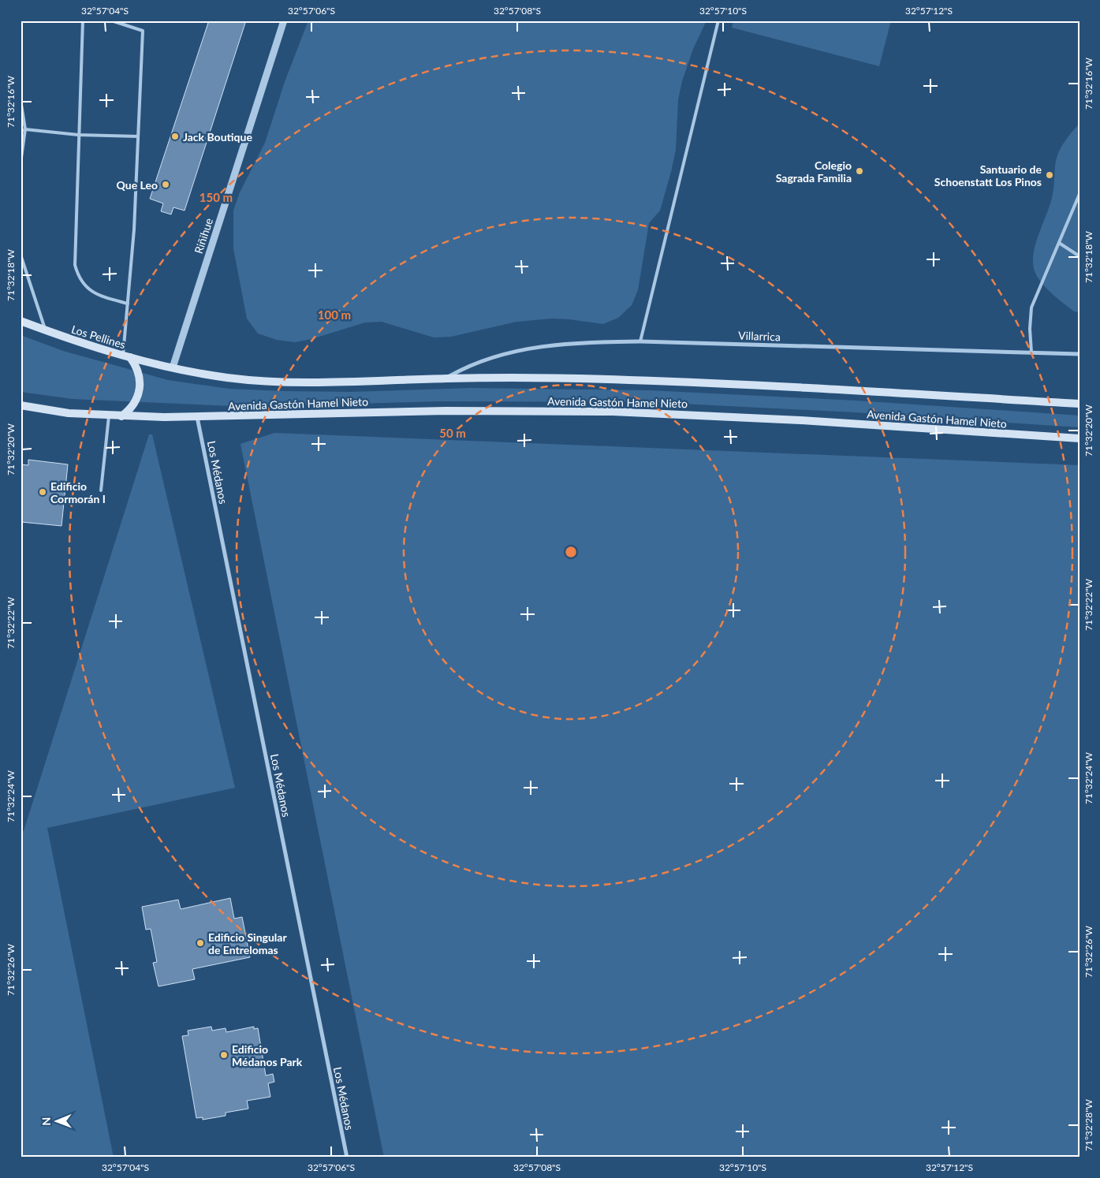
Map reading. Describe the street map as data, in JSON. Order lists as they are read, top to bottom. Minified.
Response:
{"streets":{"main road":["Los Pellines","Avenida Gastón Hamel Nieto"],"street":["Riñihue","Villarrica","Los Médanos"]},"crossings":[["Riñihue","Los Pellines"],["Riñihue","Avenida Gastón Hamel Nieto"],["Villarrica","Avenida Gastón Hamel Nieto"],["Los Pellines","Avenida Gastón Hamel Nieto"],["Avenida Gastón Hamel Nieto","Los Médanos"]],"places":["Jack Boutique","Colegio Sagrada Familia","Santuario de Schoenstatt Los Pinos","Que Leo","Edificio Cormorán I","Edificio Singular de Entrelomas","Edificio Médanos Park"],"north":"left","coordinates":["32°57'04\"S","32°57'06\"S","32°57'08\"S","32°57'10\"S","32°57'12\"S","71°32'16\"W","71°32'18\"W","71°32'20\"W","71°32'22\"W","71°32'24\"W","71°32'26\"W","71°32'28\"W"],"rings":["150 m","100 m","50 m"]}
